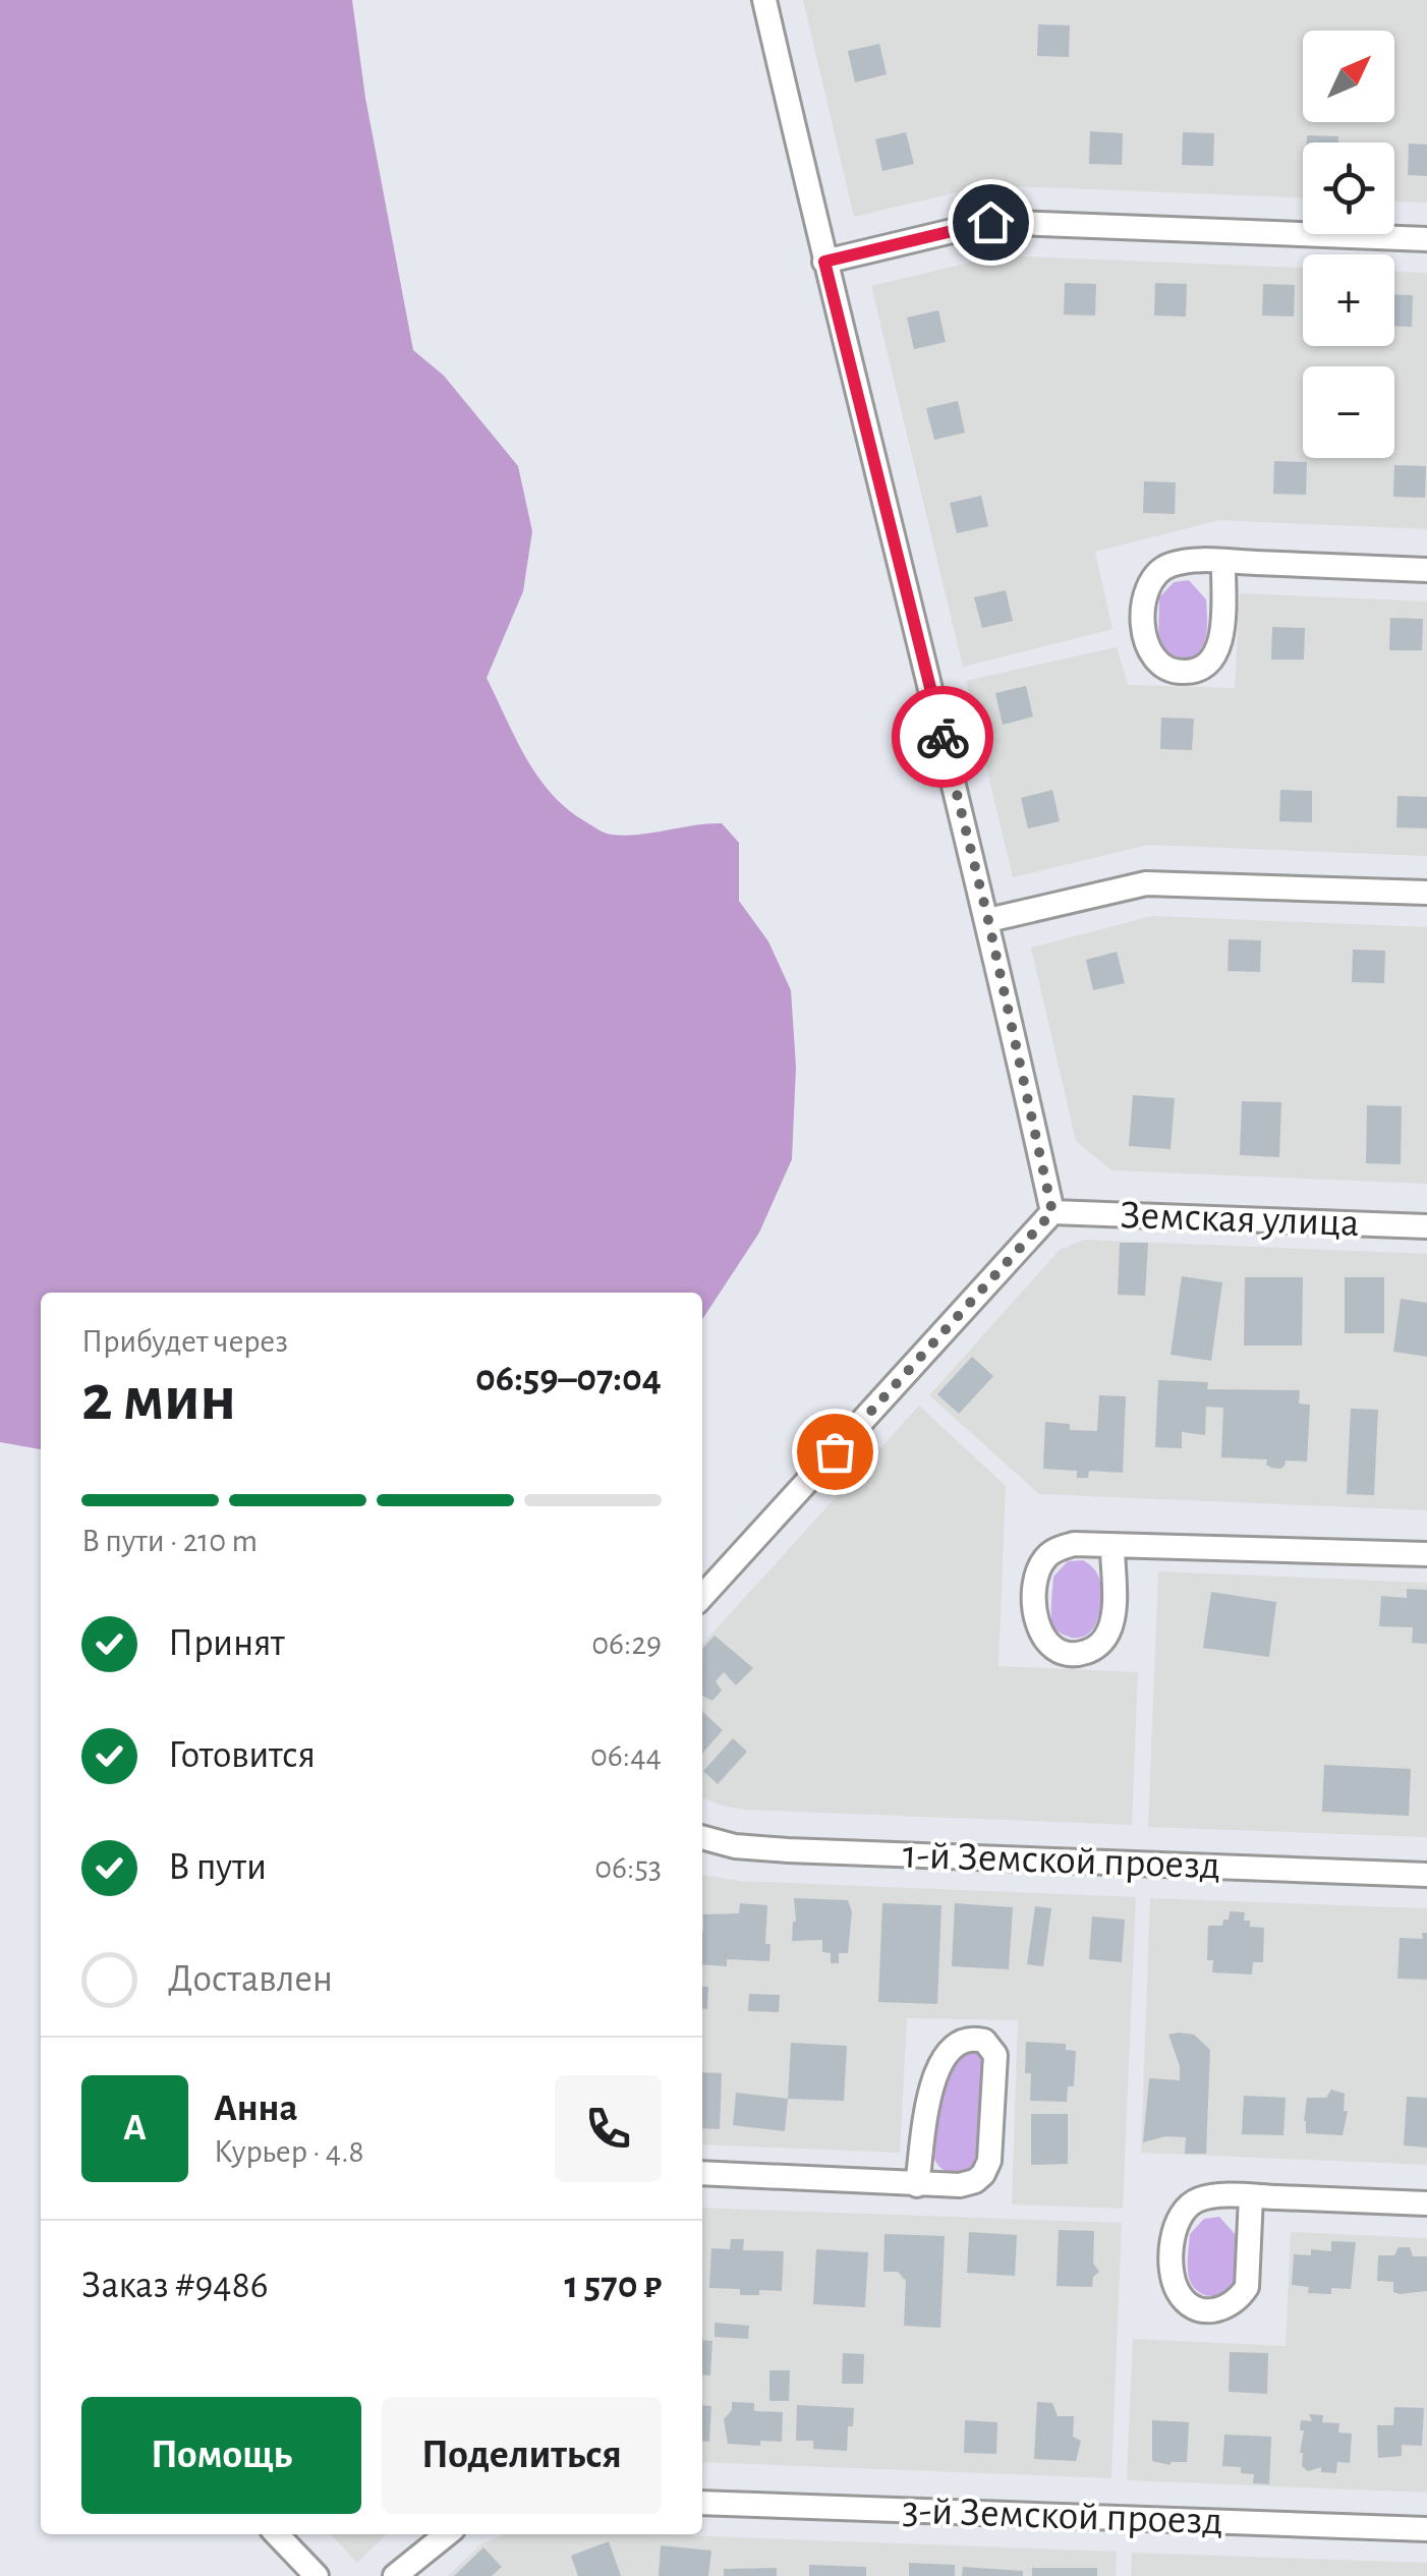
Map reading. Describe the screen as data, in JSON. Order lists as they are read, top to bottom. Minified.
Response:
{"streets":{"street":["Земская улица","1-й Земской проезд","3-й Земской проезд"]},"north":"top right","page":{"map_buttons":["+","−"],"heading":["2 мин","Прибудет через","06:59–07:04"],"panel":["Анна","Курьер · 4.8","Заказ #9486","1 570 ₽"],"bar":"В пути · 210 m","list":[["Принят","06:29"],["Готовится","06:44"],["В пути","06:53"],"Доставлен"],"round":"А","buttons":["Помощь","Поделиться"]}}
